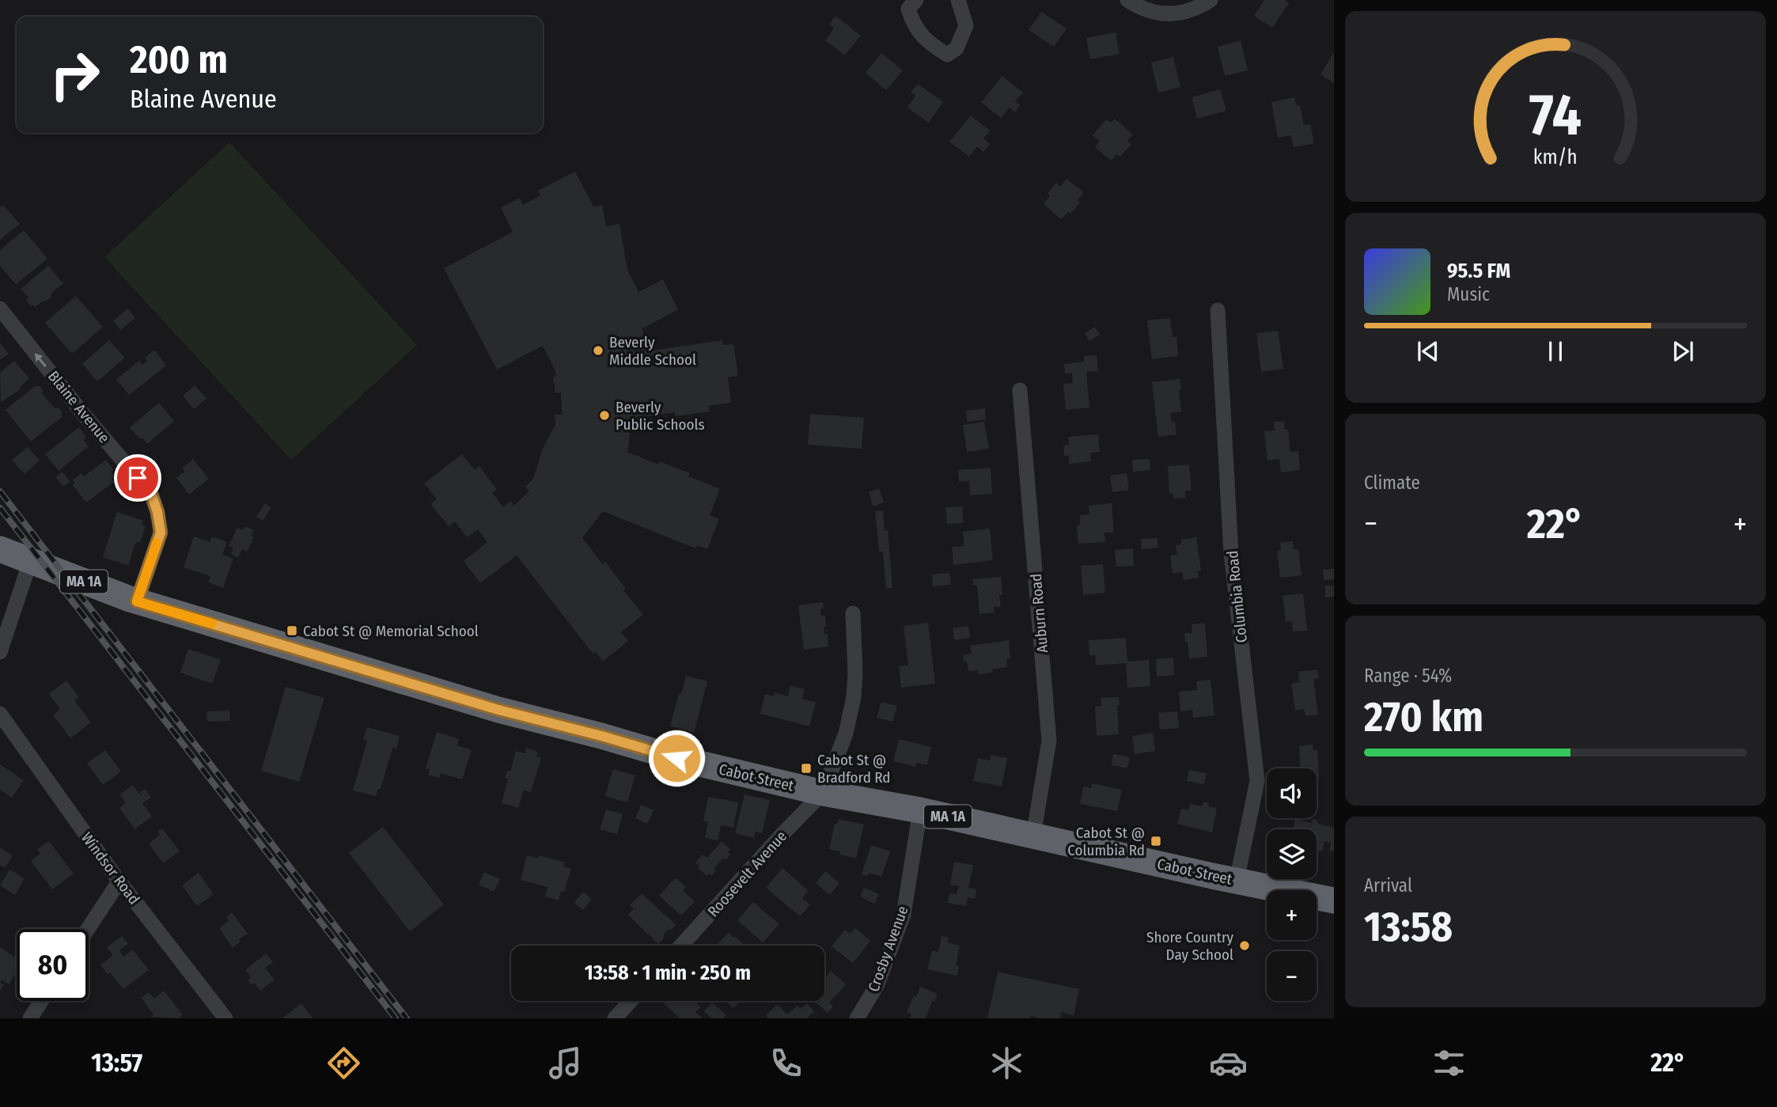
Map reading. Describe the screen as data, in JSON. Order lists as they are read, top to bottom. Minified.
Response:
{"streets":{"highway":["MA 1A","Cabot Street"],"street":["Blaine Avenue","Columbia Road","Auburn Road","Windsor Road","Roosevelt Avenue","Crosby Avenue"]},"crossings":[["Blaine Avenue","Cabot Street"],["Columbia Road","Cabot Street"],["Auburn Road","Cabot Street"],["Cabot Street","Roosevelt Avenue"],["Cabot Street","Crosby Avenue"]],"one_way":["Blaine Avenue"],"places":{"other":["Beverly Middle School","Beverly Public Schools","Shore Country Day School"],"transit":["Cabot St @ Memorial School","Cabot St @ Bradford Rd","Cabot St @ Columbia Rd"]},"page":{"turn":["200 m","Blaine Avenue"],"song":["95.5 FM","Music"],"tile":["Climate",["Range · 54%","270 km"],["Arrival","13:58"]],"heat":["−","22°","+"],"map_buttons":["+","−"],"limit":"80","trip":"13:58 · 1 min · 250 m","tabs":["13:57","22°"],"gauge":["74","km/h"]}}
